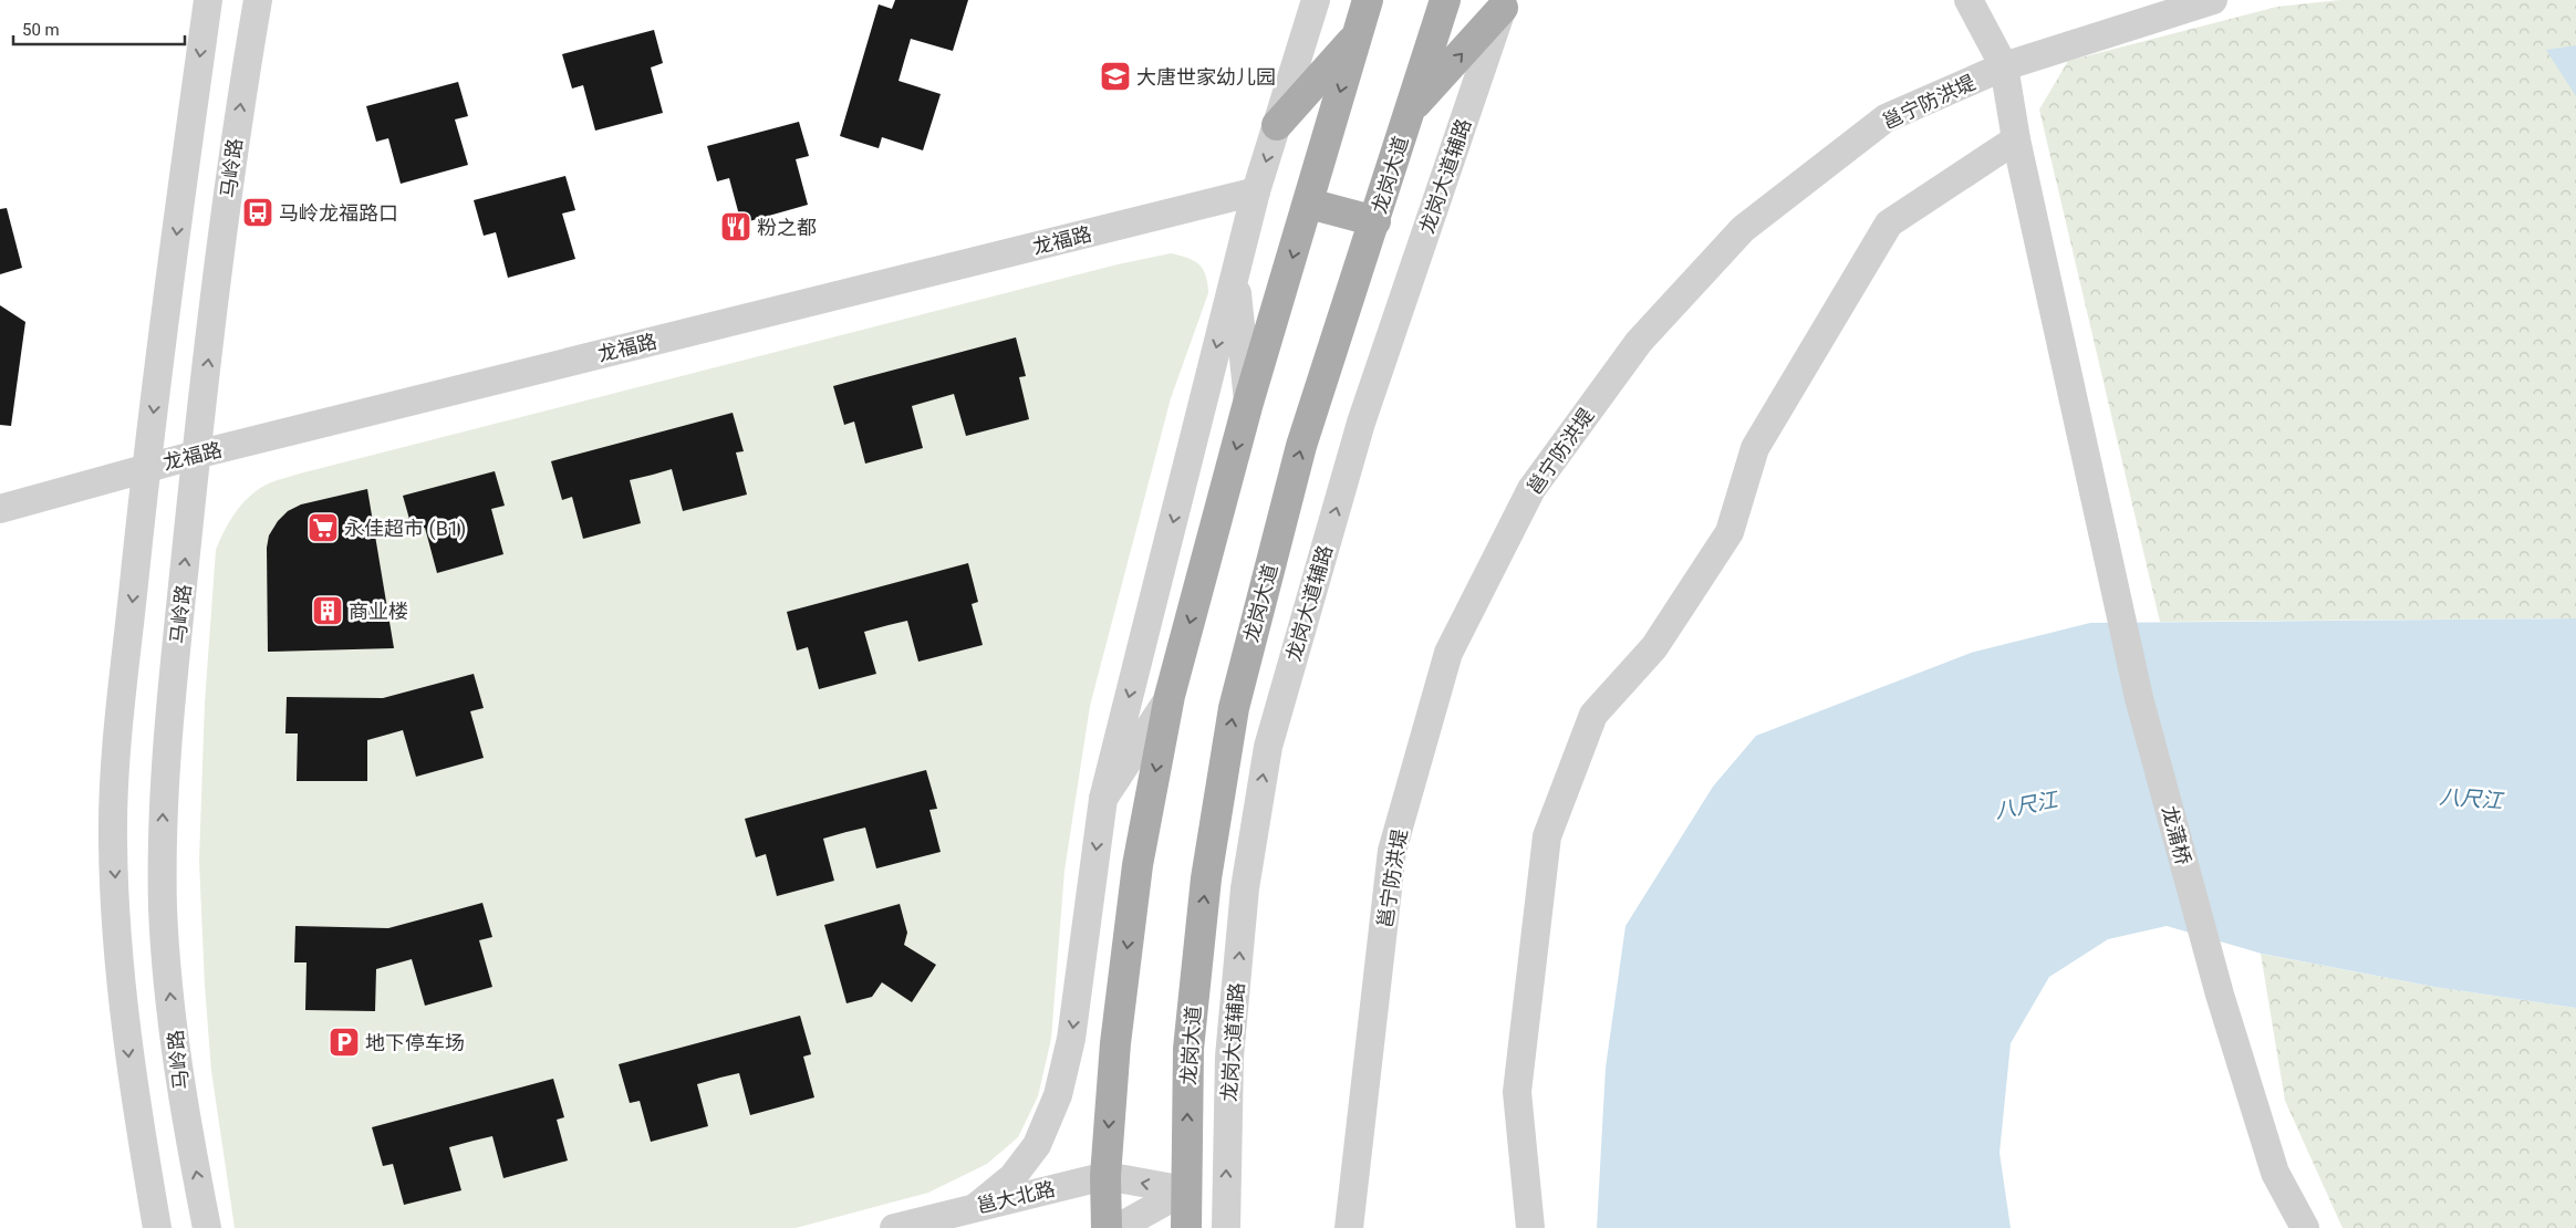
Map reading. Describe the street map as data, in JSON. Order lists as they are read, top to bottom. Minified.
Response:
{"streets":{"main road":["龙岗大道"],"street":["邕宁防洪堤","马岭路","龙岗大道辅路","龙福路","龙蒲桥","邕大北路"]},"crossings":[["邕宁防洪堤","龙蒲桥"],["马岭路","龙福路"]],"water":["八尺江"],"places":{"school or university":["大唐世家幼儿园"],"bus stop":["马岭龙福路口"],"restaurant":["粉之都"],"supermarket":["永佳超市 (B1)"],"building":["商业楼"],"parking":["地下停车场"]},"scale_bar":"50 m"}
